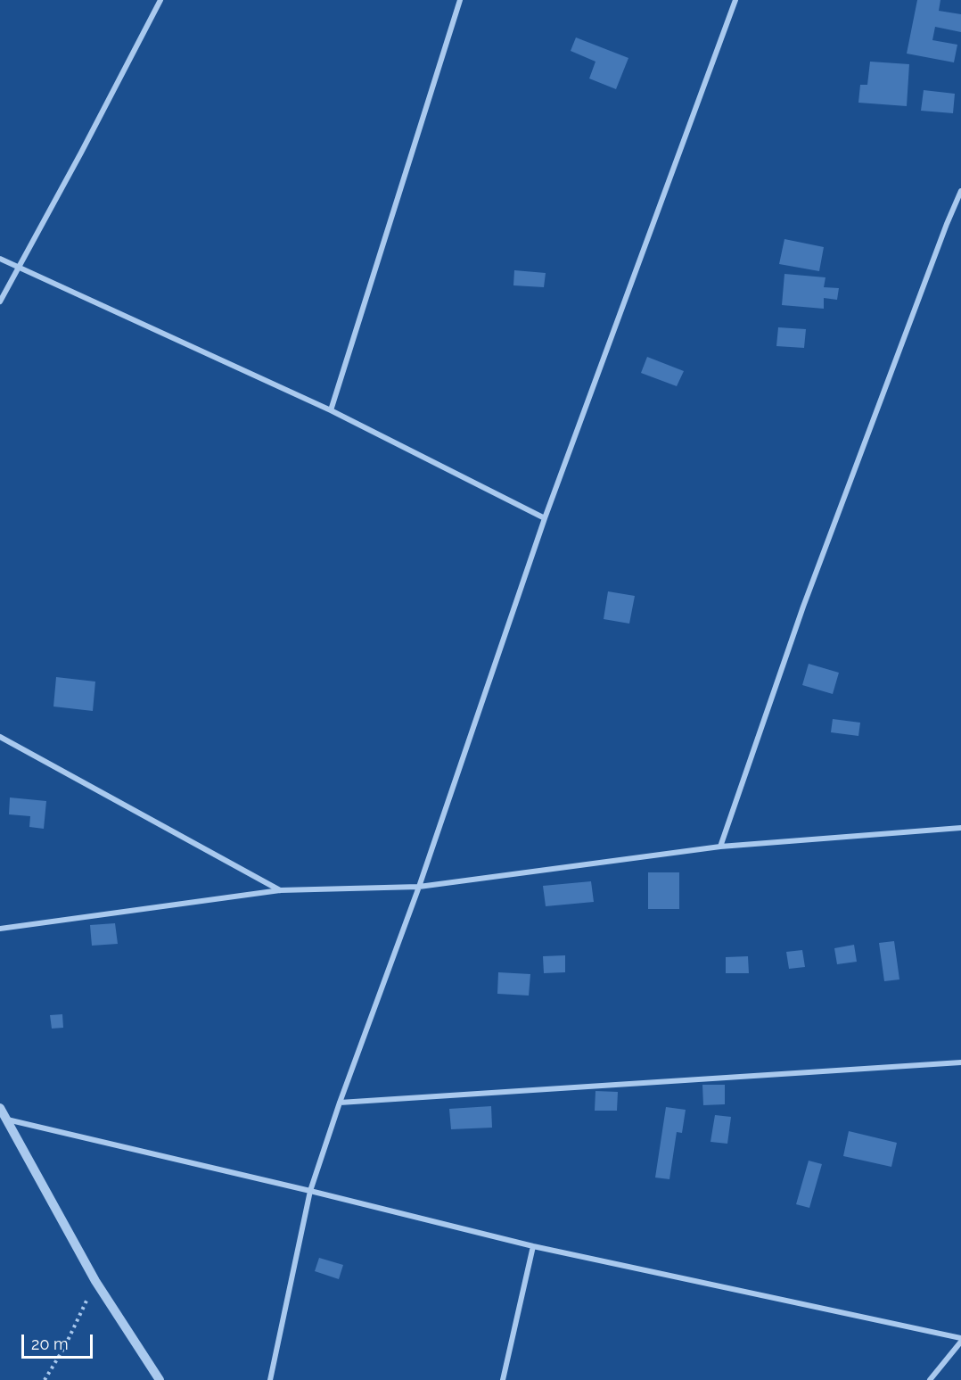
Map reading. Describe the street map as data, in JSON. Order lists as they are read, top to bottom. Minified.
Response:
{"scale_bar":"20 m"}
